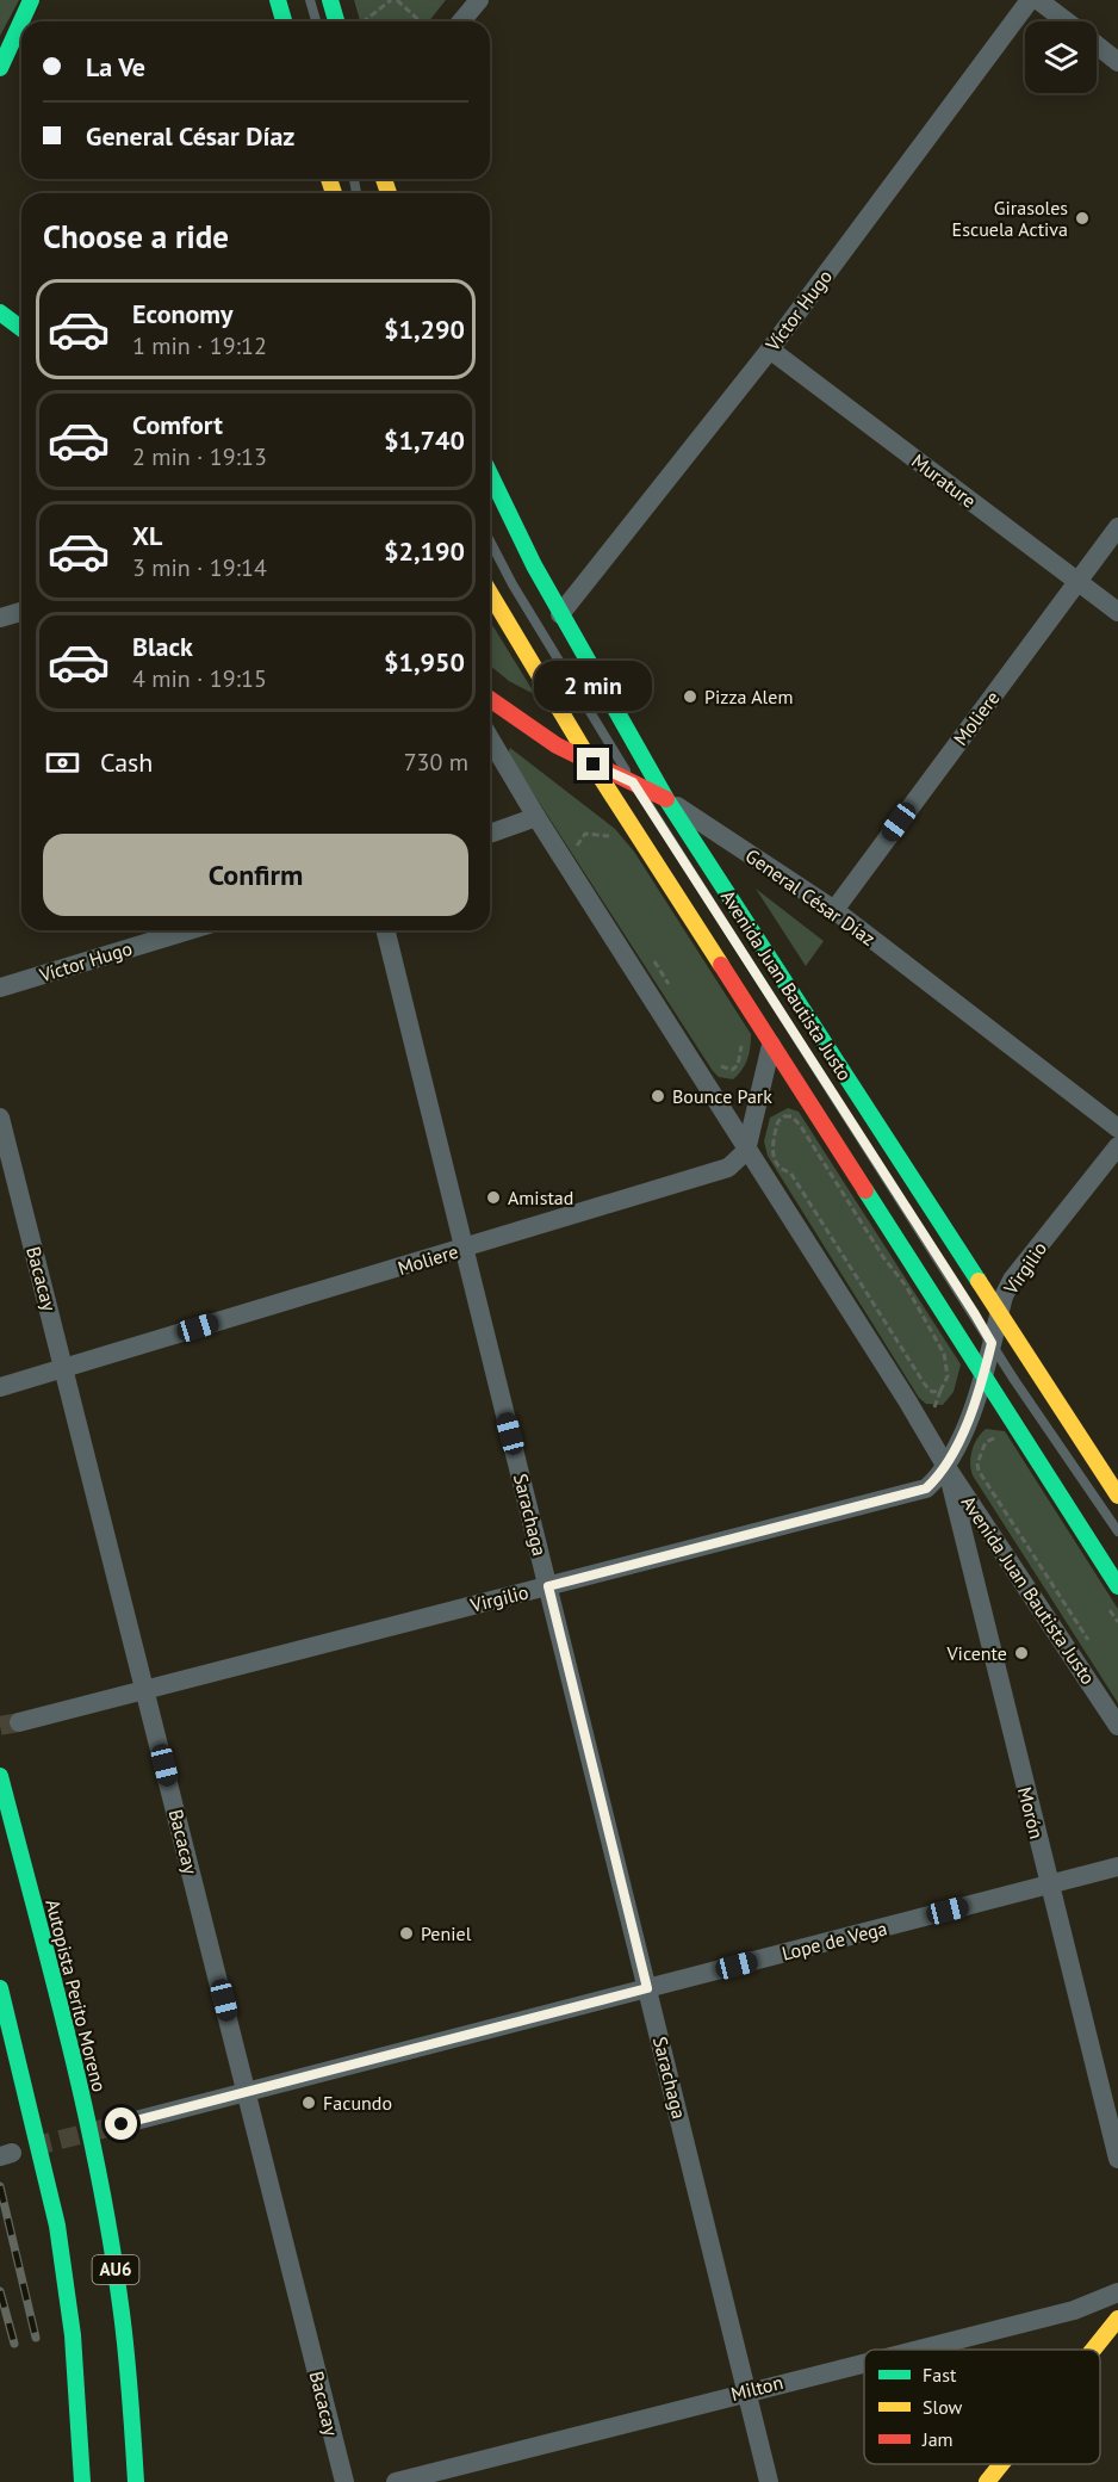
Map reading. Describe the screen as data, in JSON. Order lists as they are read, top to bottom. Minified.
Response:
{"streets":{"main road":["General César Díaz","Avenida Juan Bautista Justo","Autopista Perito Moreno","AU6"],"street":["Víctor Hugo","Murature","Moliere","Virgilio","Bacacay","Sarachaga","Morón","Lope de Vega","Milton"]},"crossings":[["Víctor Hugo","Murature"],["Víctor Hugo","Avenida Juan Bautista Justo"],["Murature","Moliere"],["Moliere","General César Díaz"],["Moliere","Avenida Juan Bautista Justo"],["Moliere","Bacacay"],["Moliere","Sarachaga"],["General César Díaz","Avenida Juan Bautista Justo"],["Avenida Juan Bautista Justo","Virgilio"],["Avenida Juan Bautista Justo","Morón"],["Virgilio","Bacacay"],["Virgilio","Sarachaga"],["Virgilio","Morón"],["Bacacay","Lope de Vega"],["Sarachaga","Lope de Vega"],["Sarachaga","Milton"],["Morón","Lope de Vega"]],"places":["Girasoles Escuela Activa","Pizza Alem","Bounce Park","Amistad","Vicente","Peniel","Facundo"],"legend":["Fast","Slow","Jam"],"page":{"banner":["La Ve","General César Díaz"],"heading":"Choose a ride","list":[{"name":"Economy","note":"1 min · 19:12","value":"$1,290"},{"name":"Comfort","note":"2 min · 19:13","value":"$1,740"},{"name":"XL","note":"3 min · 19:14","value":"$2,190"},{"name":"Black","note":"4 min · 19:15","value":"$1,950"}],"bubble":"2 min","pay":["Cash","730 m"],"buttons":"Confirm"}}
